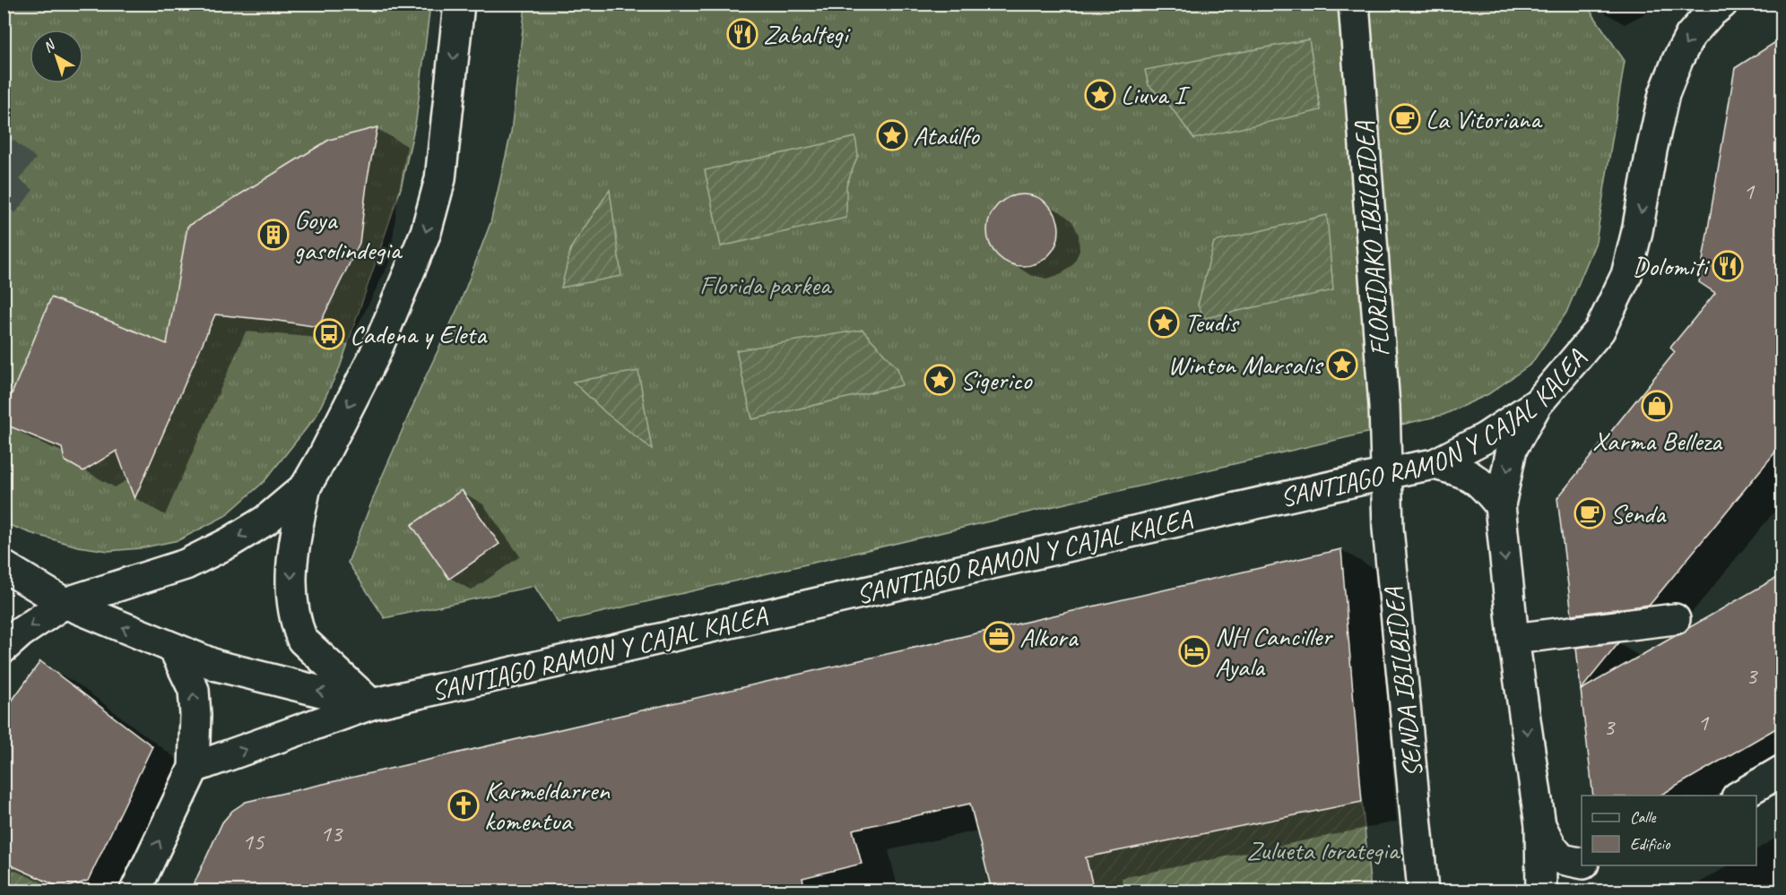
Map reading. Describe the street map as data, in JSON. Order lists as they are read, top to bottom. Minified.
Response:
{"streets":{"main road":["FLORIDAKO IBILBIDEA","SANTIAGO RAMON Y CAJAL KALEA","SENDA IBILBIDEA"]},"crossings":[["FLORIDAKO IBILBIDEA","SANTIAGO RAMON Y CAJAL KALEA"],["FLORIDAKO IBILBIDEA","SENDA IBILBIDEA"],["SANTIAGO RAMON Y CAJAL KALEA","SENDA IBILBIDEA"]],"parks":["Florida parkea","Zulueta lorategia"],"places":{"restaurant":["Zabaltegi","Dolomiti"],"place":["Liuva I","Ataúlfo","Teudis","Winton Marsalis","Sigerico"],"cafe":["La Vitoriana","Senda"],"building":["Goya gasolindegia"],"bus stop":["Cadena y Eleta"],"shop":["Xarma Belleza"],"office":["Alkora"],"hotel":["NH Canciller Ayala"],"church":["Karmeldarren komentua"]},"house_numbers":["1","3","1","3","13","15"],"legend":["Calle","Edificio"],"north":"top left"}
